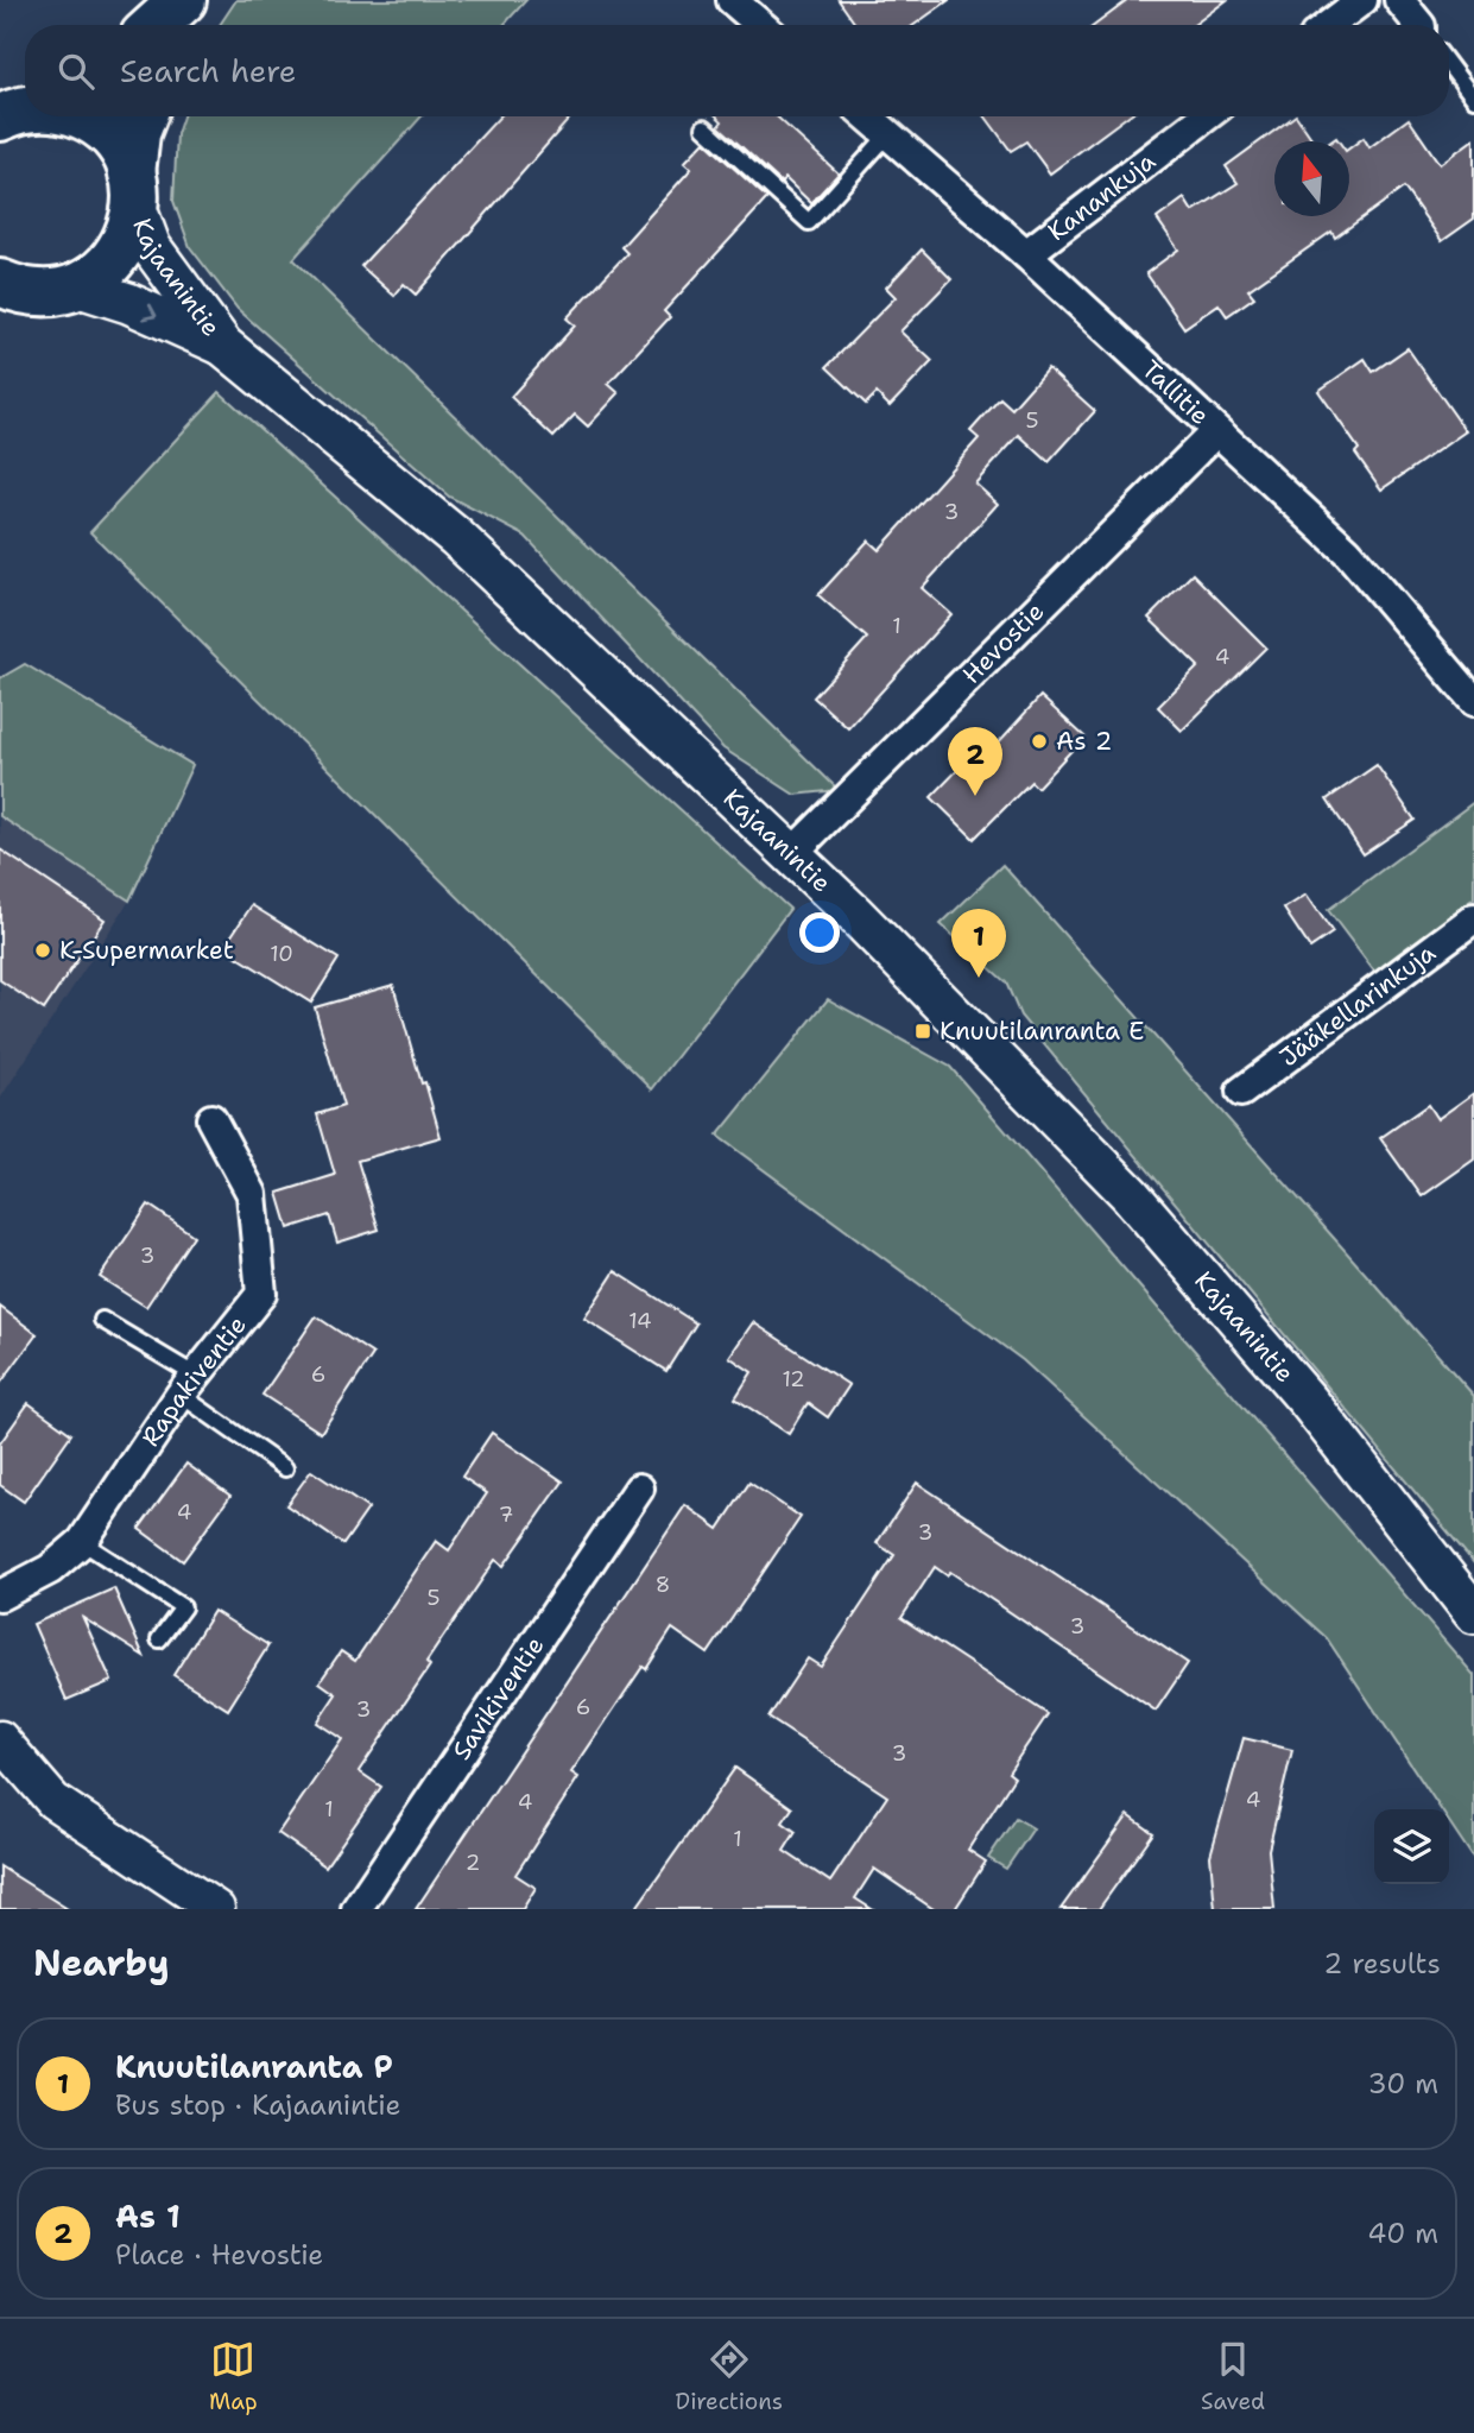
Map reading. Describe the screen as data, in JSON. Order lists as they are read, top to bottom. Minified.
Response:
{"streets":{"main road":["Kajaanintie"],"street":["Kanankuja","Tallitie","Hevostie","Jääkellarinkuja","Rapakiventie","Savikiventie"]},"crossings":[["Kanankuja","Tallitie"],["Kajaanintie","Hevostie"],["Tallitie","Hevostie"]],"places":{"other":["As 2","K-Supermarket"],"transit":["Knuutilanranta E"]},"house_numbers":["5","3","1","4","10","3","14","6","12","4","7","3","8","5","3","6","3","3","4","4","1","1","2"],"north":"top","page":{"search":"Search here","pins":["2","1"],"heading":["Nearby","2 results"],"list":[{"mark":"1","name":"Knuutilanranta P","note":"Bus stop · Kajaanintie","value":"30 m"},{"mark":"2","name":"As 1","note":"Place · Hevostie","value":"40 m"}],"nav":["Map","Directions","Saved"]}}
